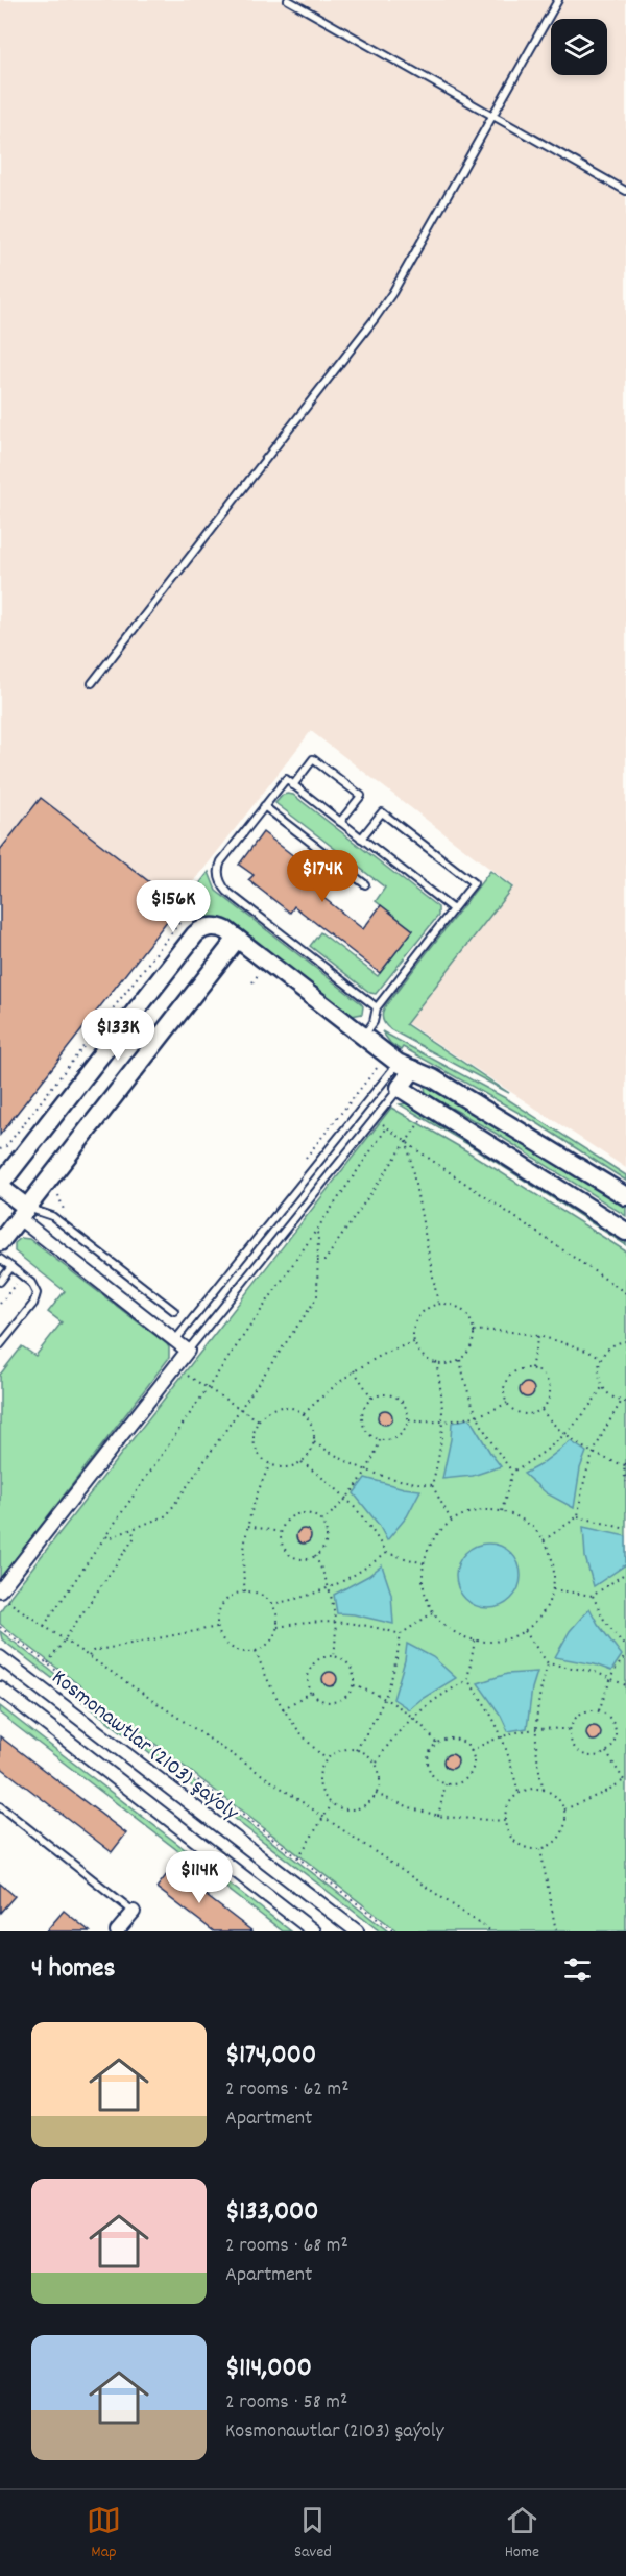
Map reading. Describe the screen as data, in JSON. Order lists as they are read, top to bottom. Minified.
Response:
{"streets":{"street":["Kosmonawtlar (2103) şaýoly"]},"page":{"price":["$174K","$156K","$133K","$114K"],"heading":"4 homes","list":[{"name":"$174,000","note":"2 rooms · 62 m² · Apartment"},{"name":"$133,000","note":"2 rooms · 68 m² · Apartment"},{"name":"$114,000","note":"2 rooms · 58 m² · Kosmonawtlar (2103) şaýoly"}],"tabs":["Map","Saved","Home"]}}
